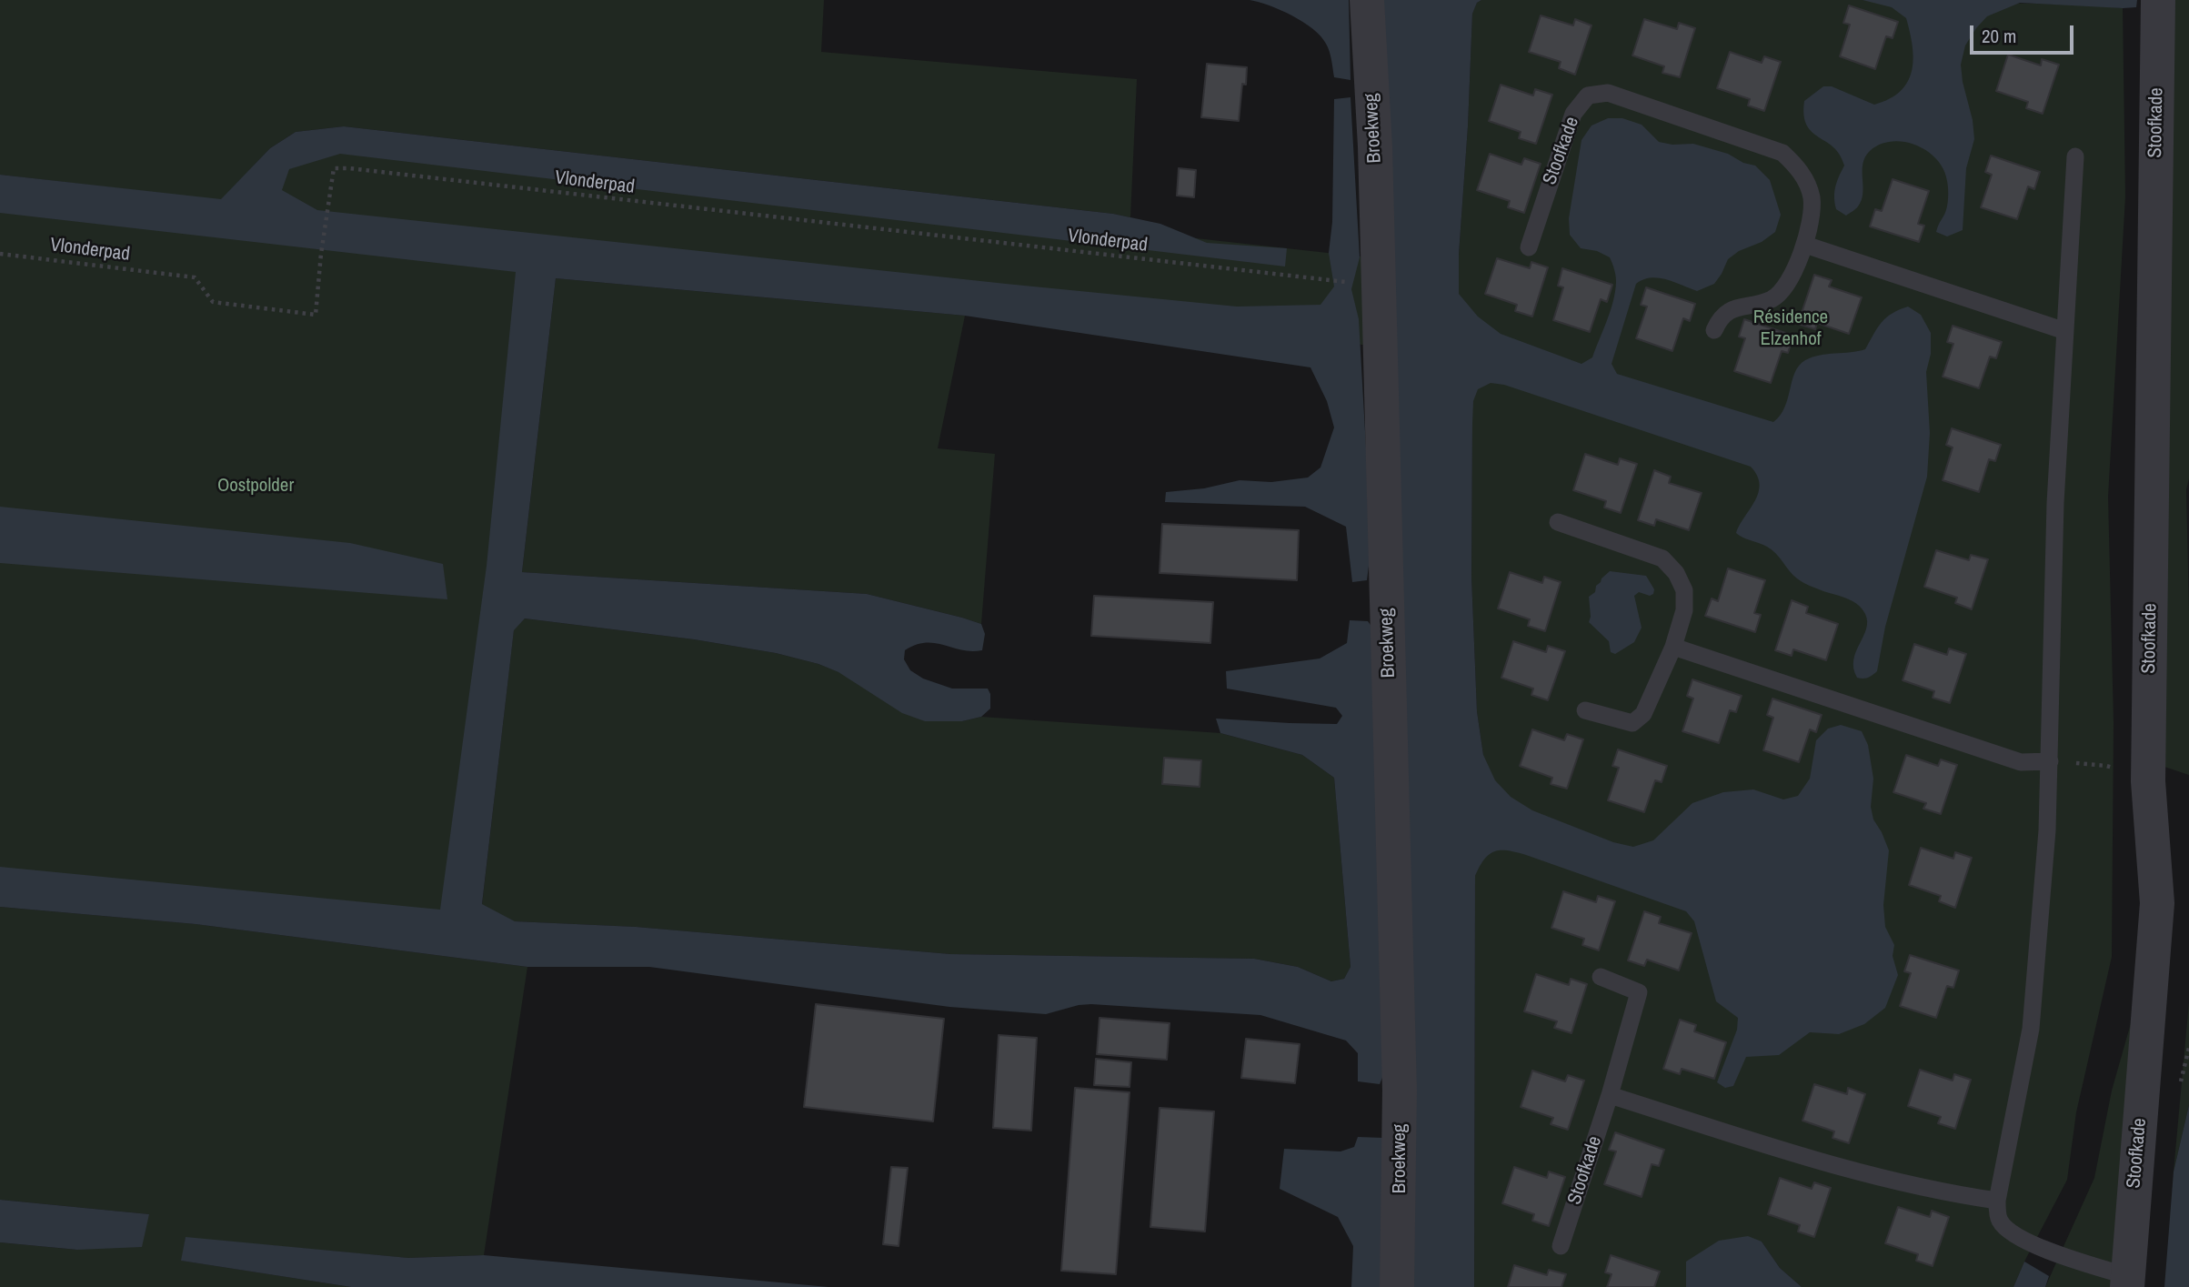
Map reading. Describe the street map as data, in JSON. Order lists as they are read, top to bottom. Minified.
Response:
{"streets":{"street":["Stoofkade","Broekweg"],"path":["Vlonderpad"]},"parks":["Résidence Elzenhof","Oostpolder"],"scale_bar":"20 m"}
